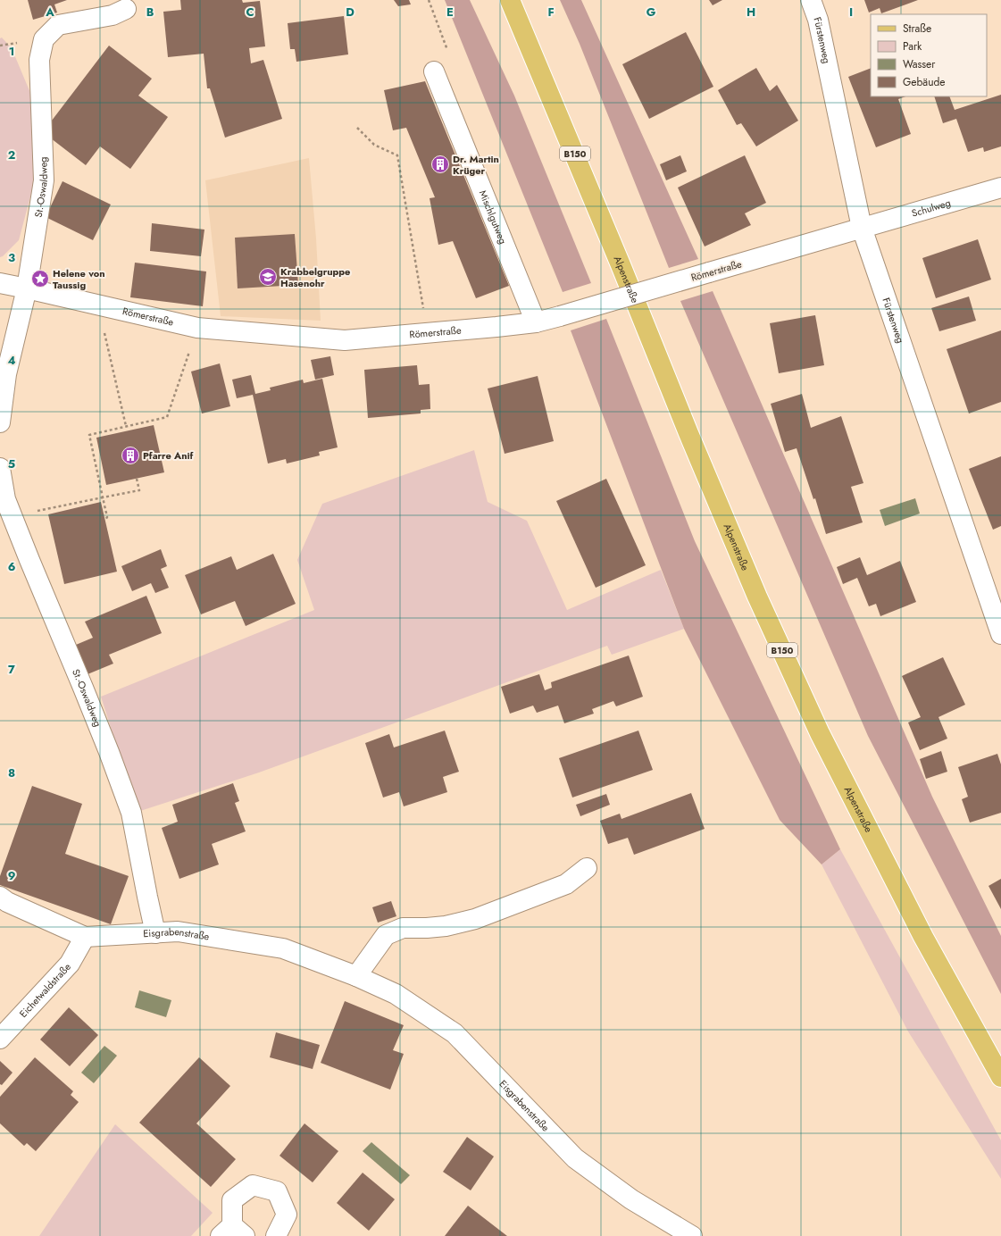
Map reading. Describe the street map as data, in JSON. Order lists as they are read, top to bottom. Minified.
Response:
{"streets":{"main road":["B150","Alpenstraße"],"street":["Fürstenweg","St.-Oswaldweg","Schulweg","Mischlgutweg","Römerstraße","Eisgrabenstraße","Eichetwaldstraße"]},"crossings":[["Fürstenweg","Schulweg"],["Fürstenweg","Römerstraße"],["St.-Oswaldweg","Römerstraße"],["St.-Oswaldweg","Eisgrabenstraße"],["Schulweg","Römerstraße"],["Mischlgutweg","Römerstraße"],["Eisgrabenstraße","Eichetwaldstraße"]],"places":{"building":["Dr. Martin Krüger","Pfarre Anif"],"school or university":["Krabbelgruppe Hasenohr"],"place":["Helene von Taussig"]},"legend":["Straße","Park","Wasser","Gebäude"],"grid":{"columns":["A","B","C","D","E","F","G","H","I"],"rows":["1","2","3","4","5","6","7","8","9"]}}
